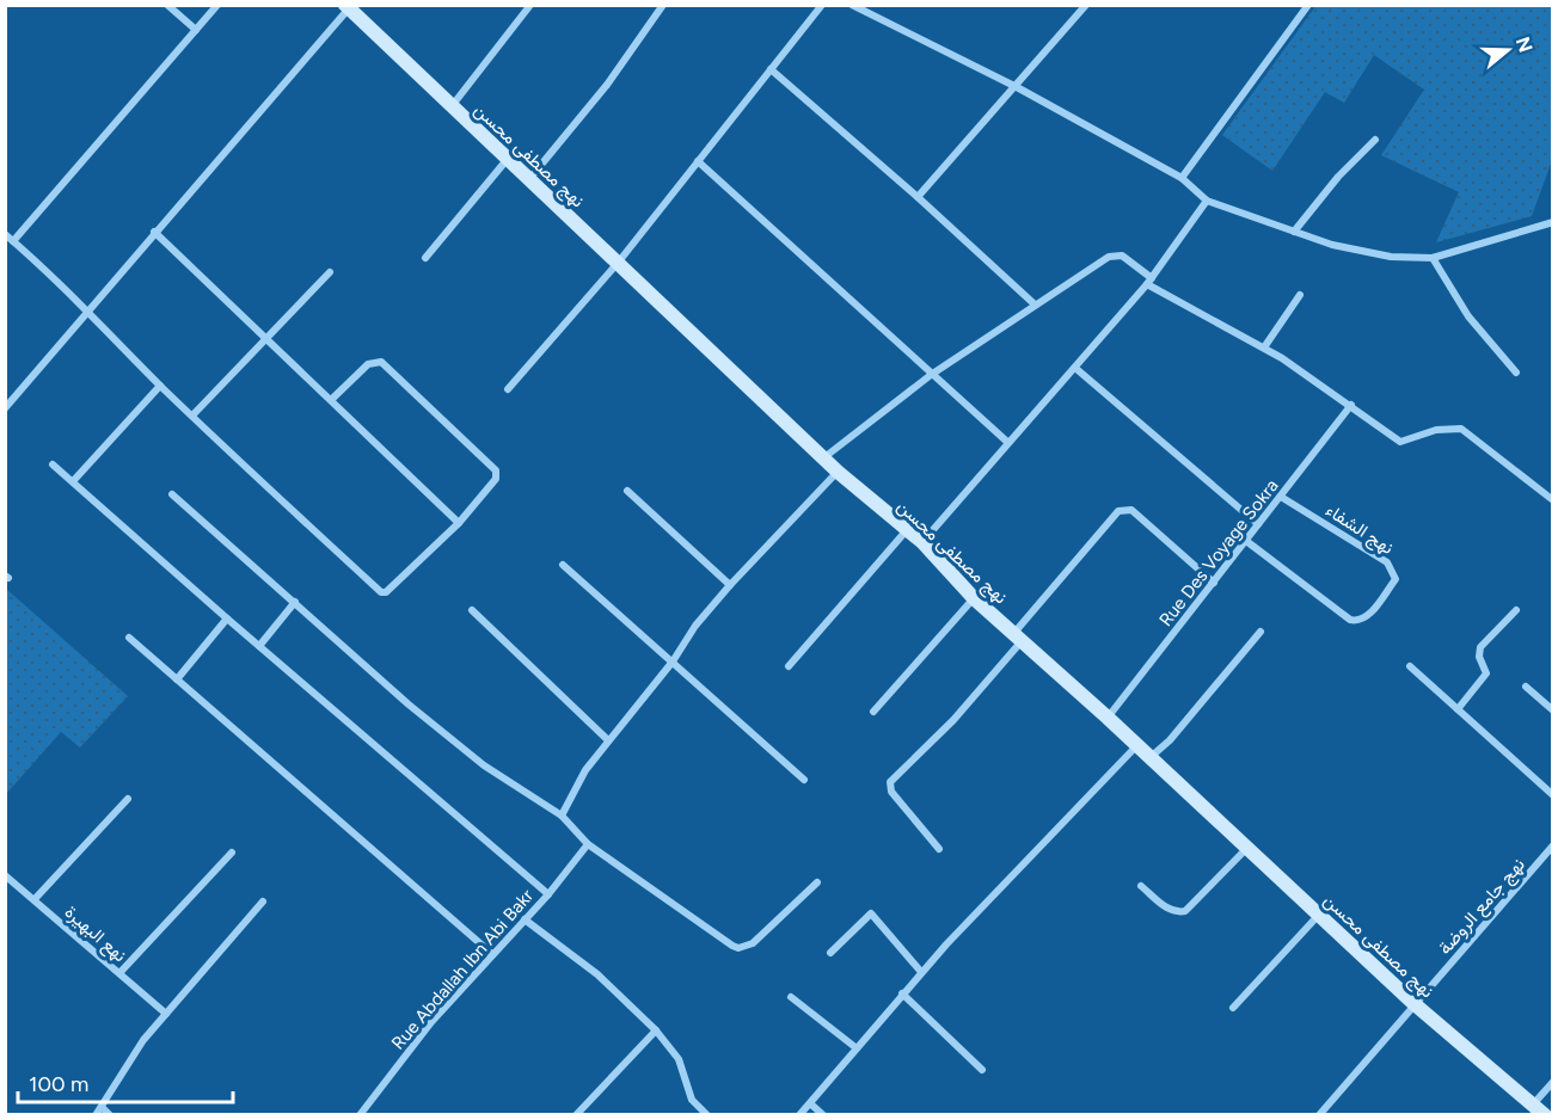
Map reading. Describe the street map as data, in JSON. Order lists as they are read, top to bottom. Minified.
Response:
{"streets":{"main road":["نهج مصطفى محسن"],"street":["نهج الشفاء","Rue Des Voyage Sokra","نهج جامع الروضة","نهع البهيرة","Rue Abdallah Ibn Abi Bakr"]},"crossings":[["نهج مصطفى محسن","Rue Des Voyage Sokra"],["نهج مصطفى محسن","نهج جامع الروضة"],["نهج الشفاء","Rue Des Voyage Sokra"]],"scale_bar":"100 m","north":"right"}
